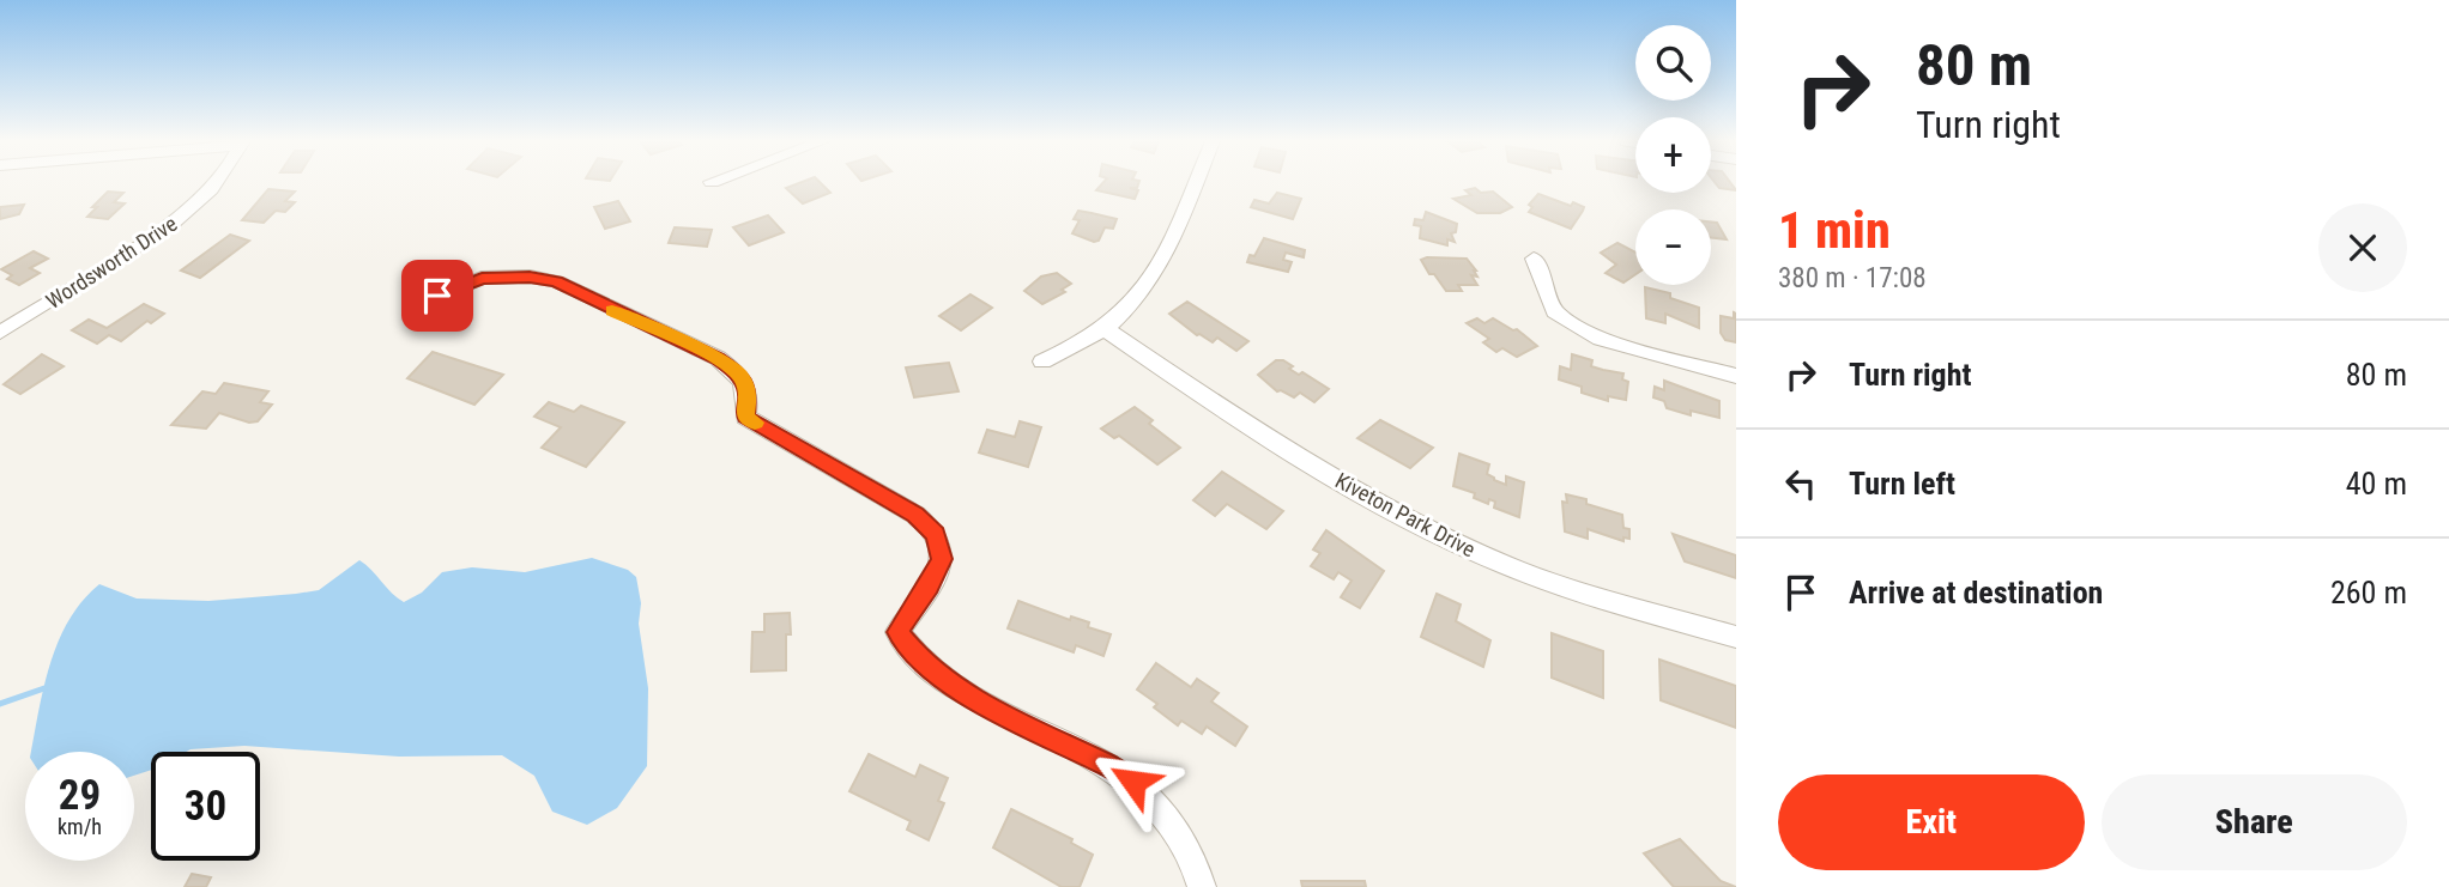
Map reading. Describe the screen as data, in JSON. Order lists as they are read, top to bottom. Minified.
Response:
{"streets":{"street":["Wordsworth Drive","Kiveton Park Drive"]},"page":{"turn":["80 m","Turn right"],"map_buttons":["+","−"],"heading":["1 min","380 m · 17:08"],"list":[{"name":"Turn right","value":"80 m"},{"name":"Turn left","value":"40 m"},{"name":"Arrive at destination","value":"260 m"}],"speed":"29 km/h","limit":"30","buttons":["Exit","Share"]}}
